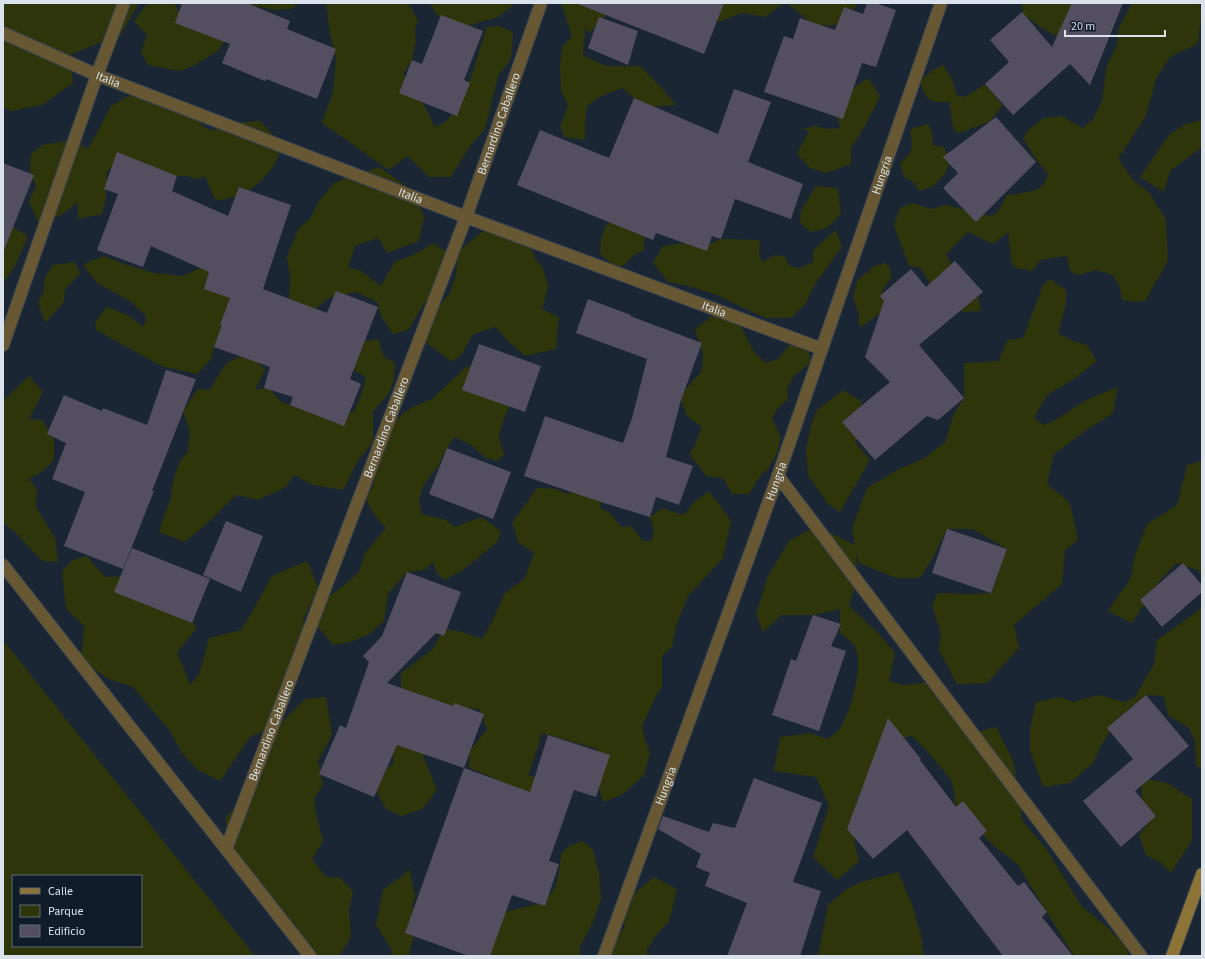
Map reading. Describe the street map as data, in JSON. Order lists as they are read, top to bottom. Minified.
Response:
{"streets":{"street":["Italia","Bernardino Caballero","Hungria"]},"crossings":[["Italia","Bernardino Caballero"],["Italia","Hungria"]],"legend":["Calle","Parque","Edificio"],"scale_bar":"20 m"}
